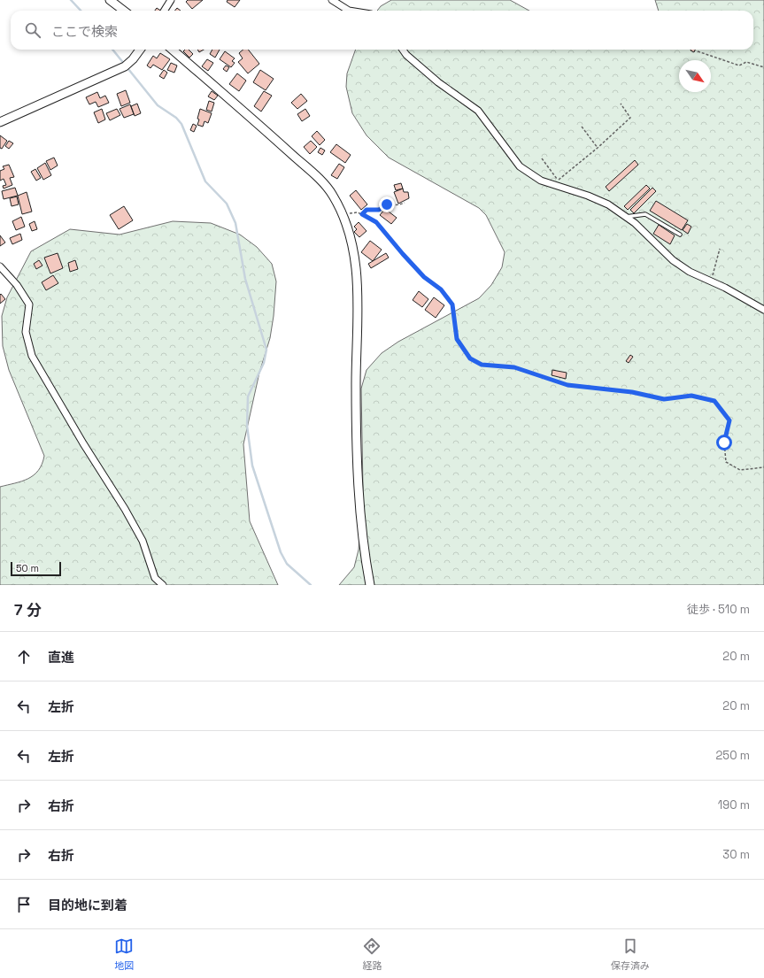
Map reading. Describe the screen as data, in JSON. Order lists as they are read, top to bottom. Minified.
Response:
{"scale_bar":"50 m","north":"bottom right","page":{"search":"ここで検索","scale":"50 m","heading":["7 分","徒歩 · 510 m"],"list":[["直進","20 m"],["左折","20 m"],["左折","250 m"],["右折","190 m"],["右折","30 m"],"目的地に到着"],"nav":["地図","経路","保存済み"]}}
